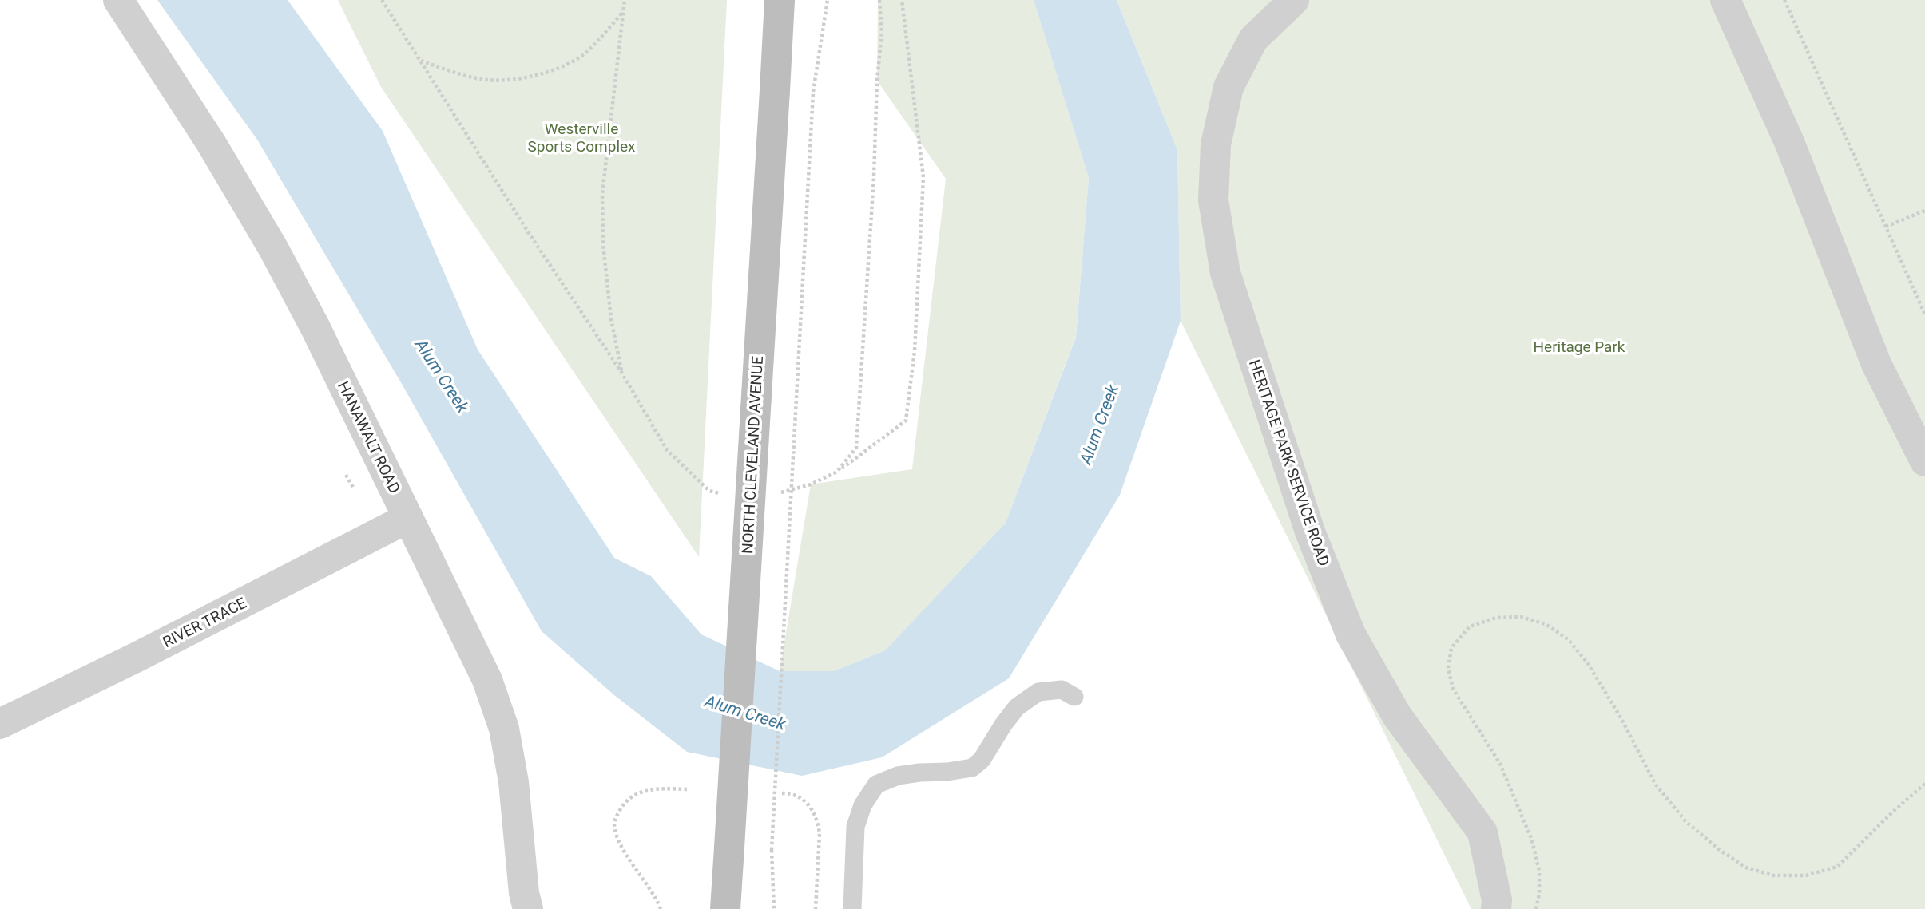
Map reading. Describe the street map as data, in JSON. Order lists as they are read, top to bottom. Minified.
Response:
{"streets":{"main road":["NORTH CLEVELAND AVENUE"],"street":["HANAWALT ROAD","HERITAGE PARK SERVICE ROAD","RIVER TRACE"]},"crossings":[["HANAWALT ROAD","RIVER TRACE"]],"water":["Alum Creek"],"parks":["Westerville Sports Complex","Heritage Park"]}
